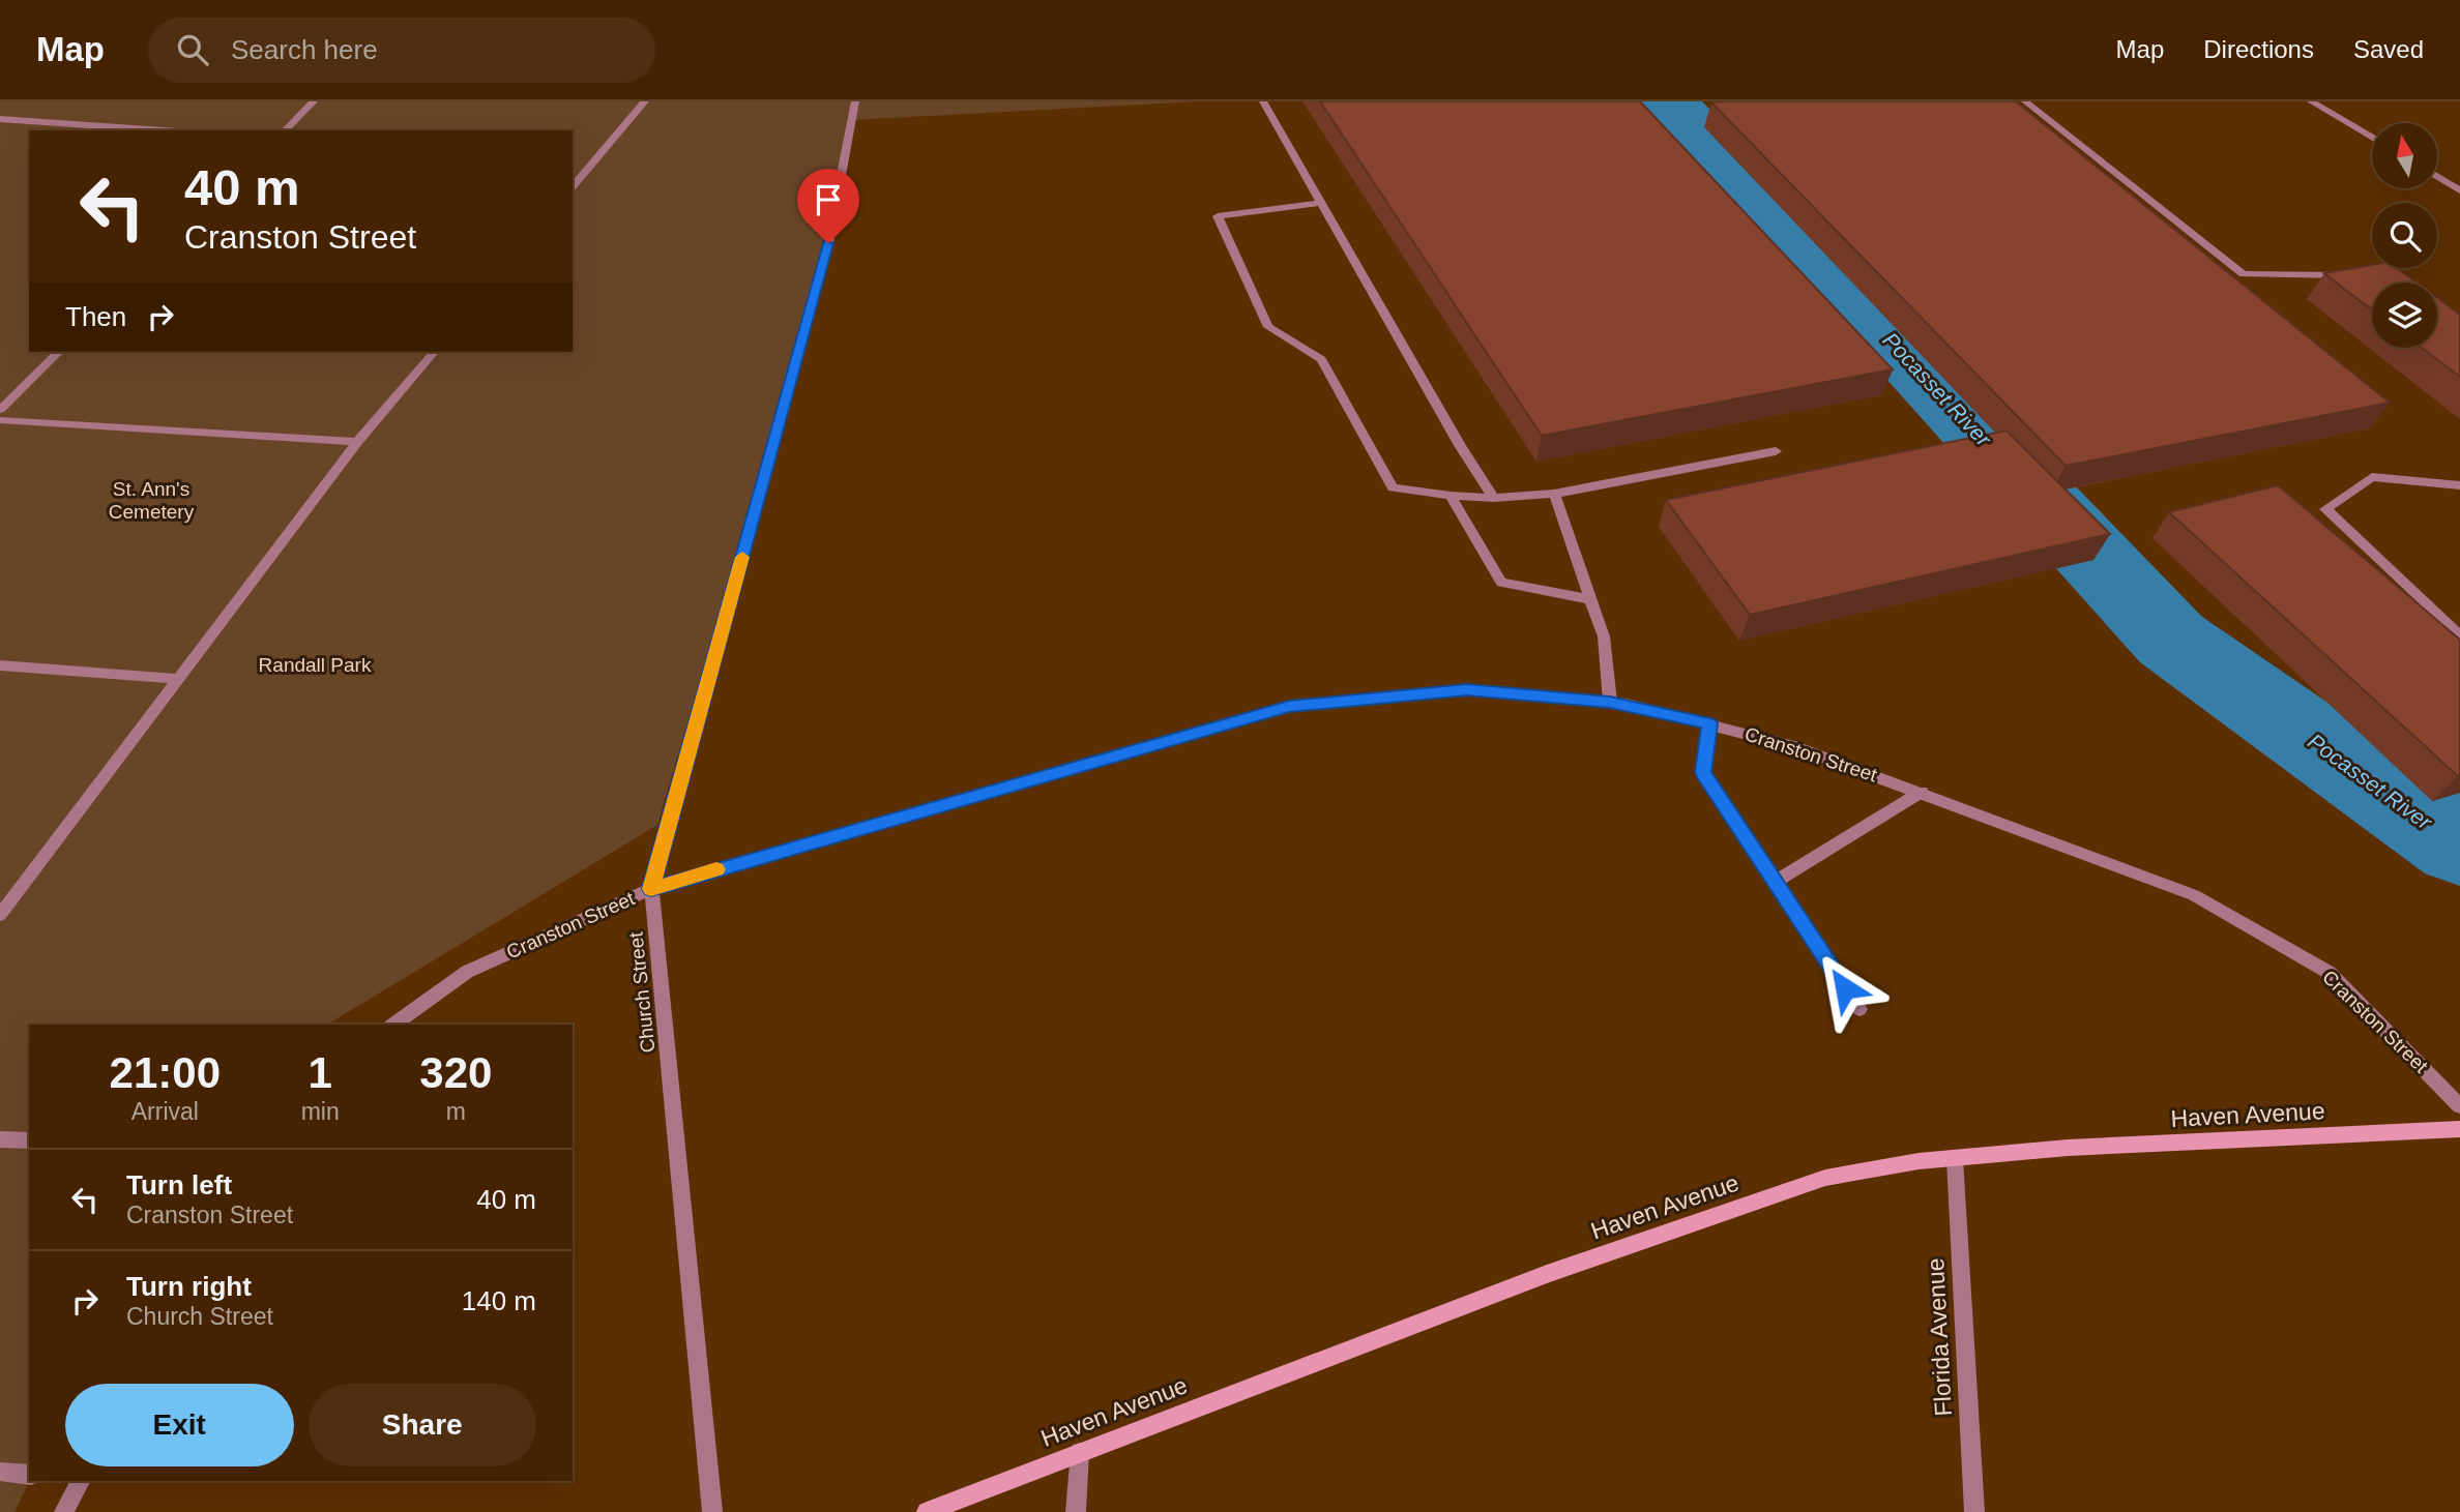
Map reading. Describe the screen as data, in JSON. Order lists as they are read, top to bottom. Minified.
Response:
{"streets":{"main road":["Haven Avenue"],"street":["Cranston Street","Church Street","Florida Avenue"]},"crossings":[["Cranston Street","Church Street"],["Haven Avenue","Florida Avenue"]],"water":["Pocasset River"],"parks":["St. Ann's Cemetery","Randall Park"],"north":"top","page":{"header":"Map","search":"Search here","nav":["Map","Directions","Saved"],"turn":["40 m","Cranston Street"],"then":"Then","eta":["21:00","Arrival","1","min","320","m"],"list":[{"name":"Turn left","note":"Cranston Street","value":"40 m"},{"name":"Turn right","note":"Church Street","value":"140 m"}],"buttons":["Exit","Share"]}}
